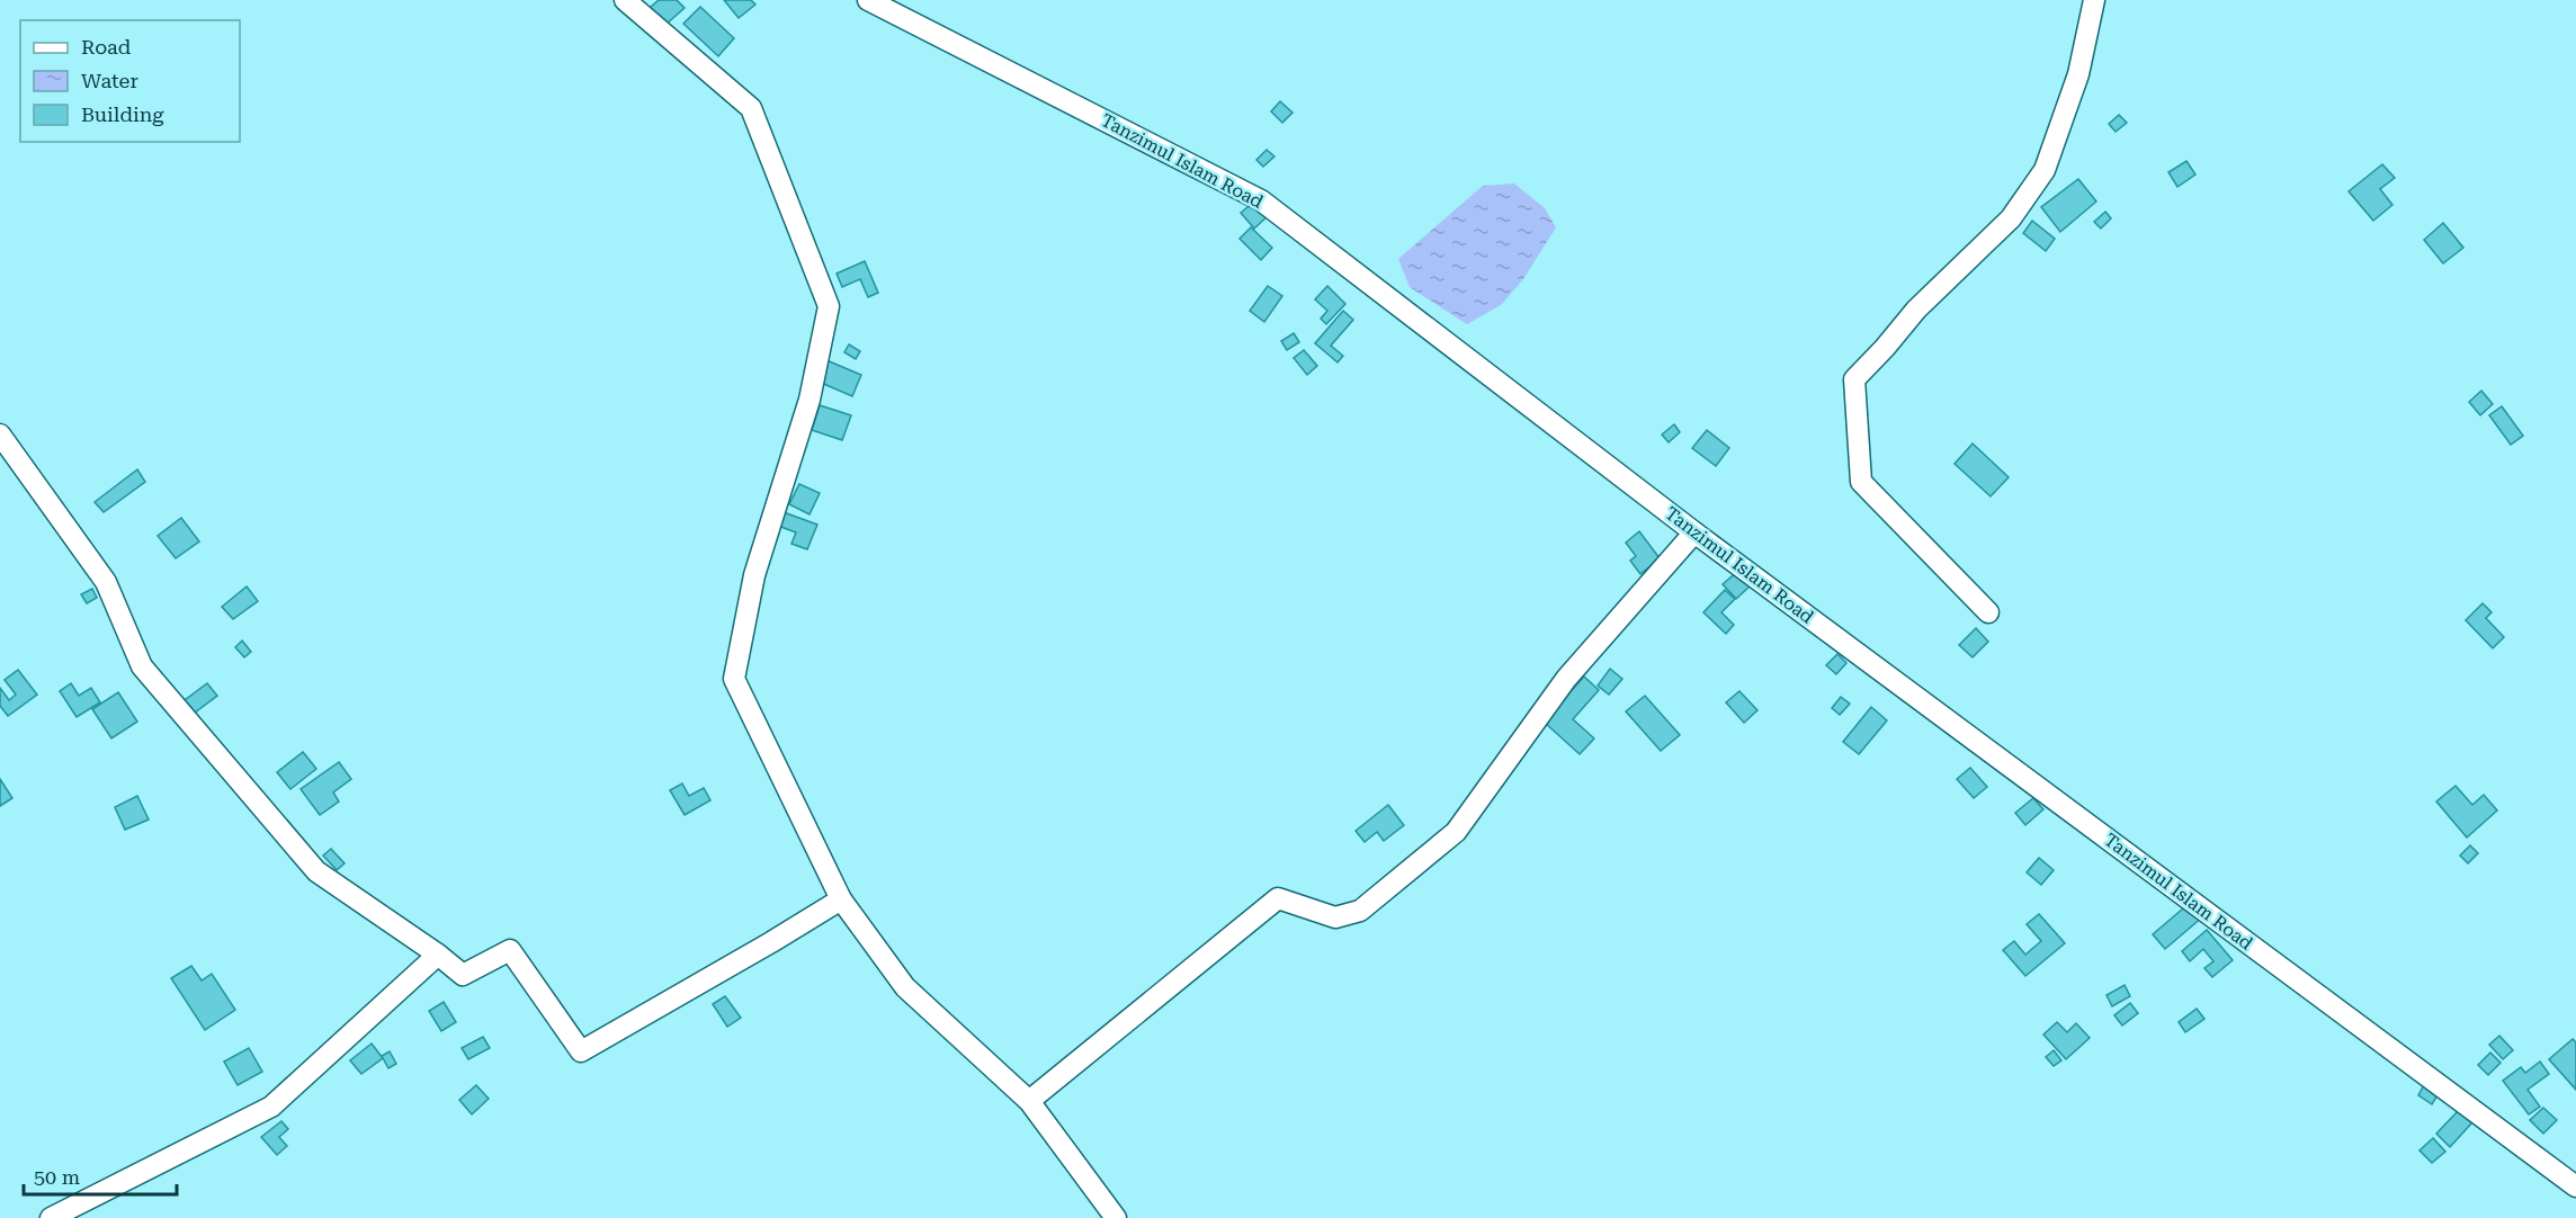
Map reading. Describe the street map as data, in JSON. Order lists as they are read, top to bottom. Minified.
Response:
{"streets":{"street":["Tanzimul Islam Road"]},"legend":["Road","Water","Building"],"scale_bar":"50 m"}
